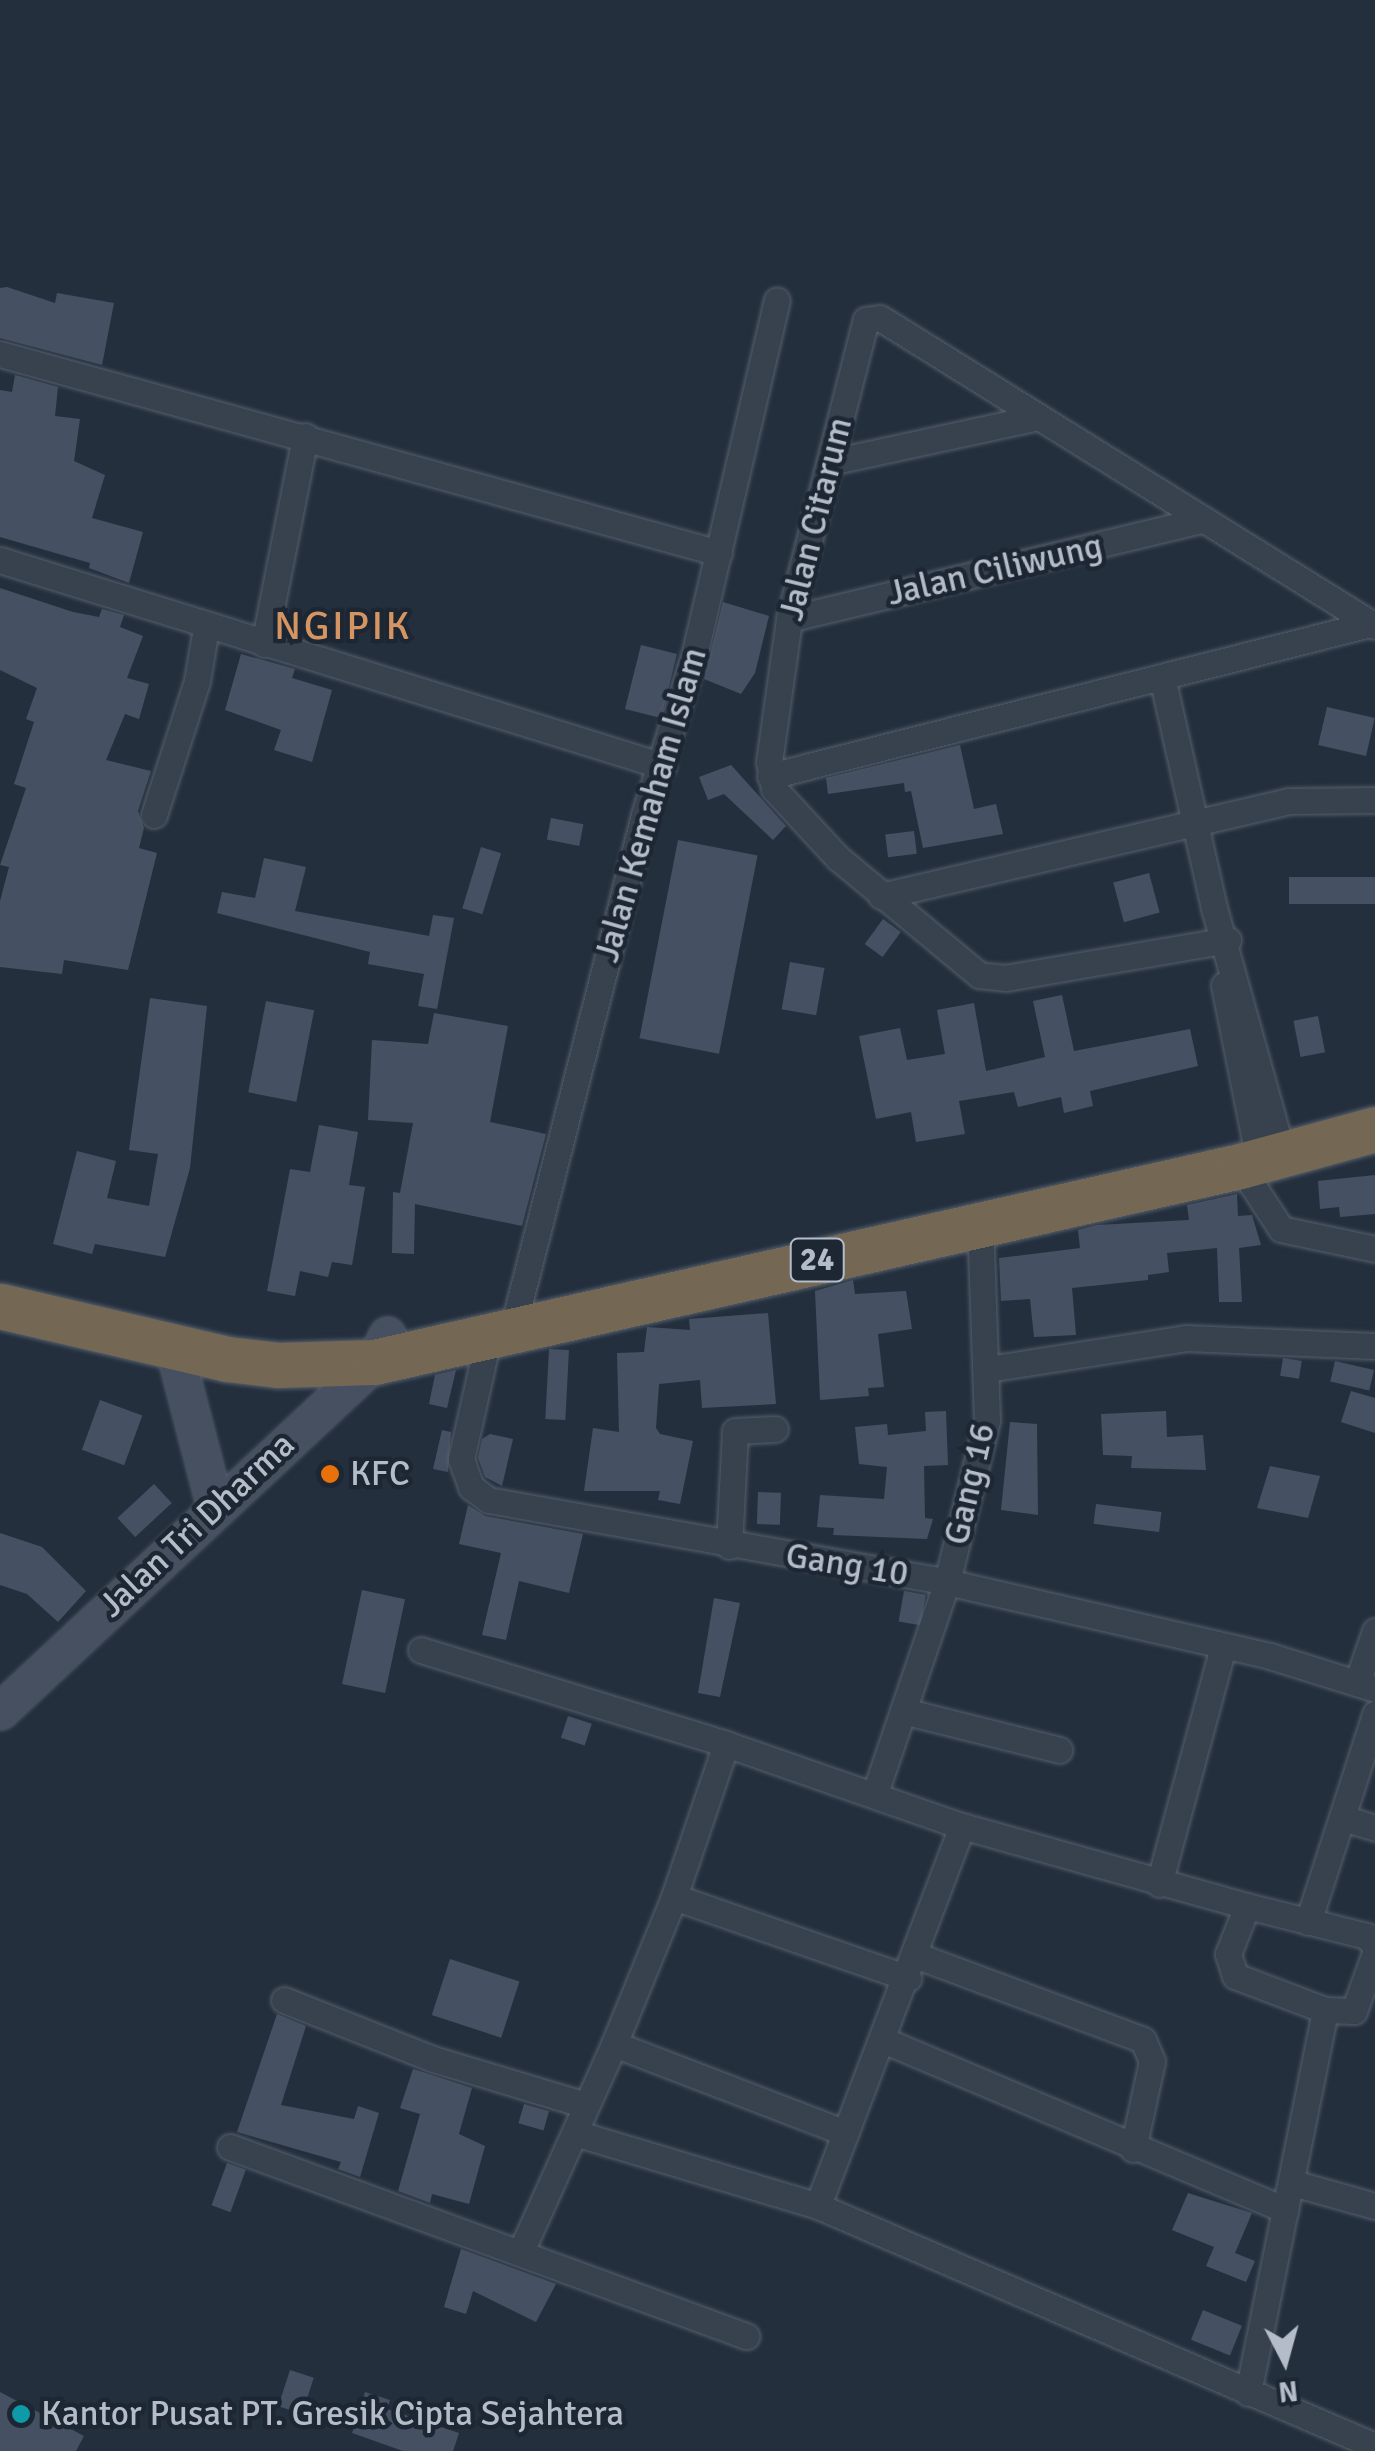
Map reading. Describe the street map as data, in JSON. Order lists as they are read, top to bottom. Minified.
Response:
{"streets":{"highway":["24"],"main road":["Jalan Tri Dharma"],"street":["Jalan Citarum","Jalan Ciliwung","Jalan Kemaham Islam","Gang 16","Gang 10"]},"crossings":[["Jalan Citarum","Jalan Ciliwung"],["Jalan Kemaham Islam","24"],["Jalan Kemaham Islam","Gang 10"],["24","Gang 16"],["24","Jalan Tri Dharma"],["24","Gang 10"],["Gang 16","Gang 10"]],"districts":["NGIPIK"],"places":["KFC","Kantor Pusat PT. Gresik Cipta Sejahtera"],"north":"bottom"}
